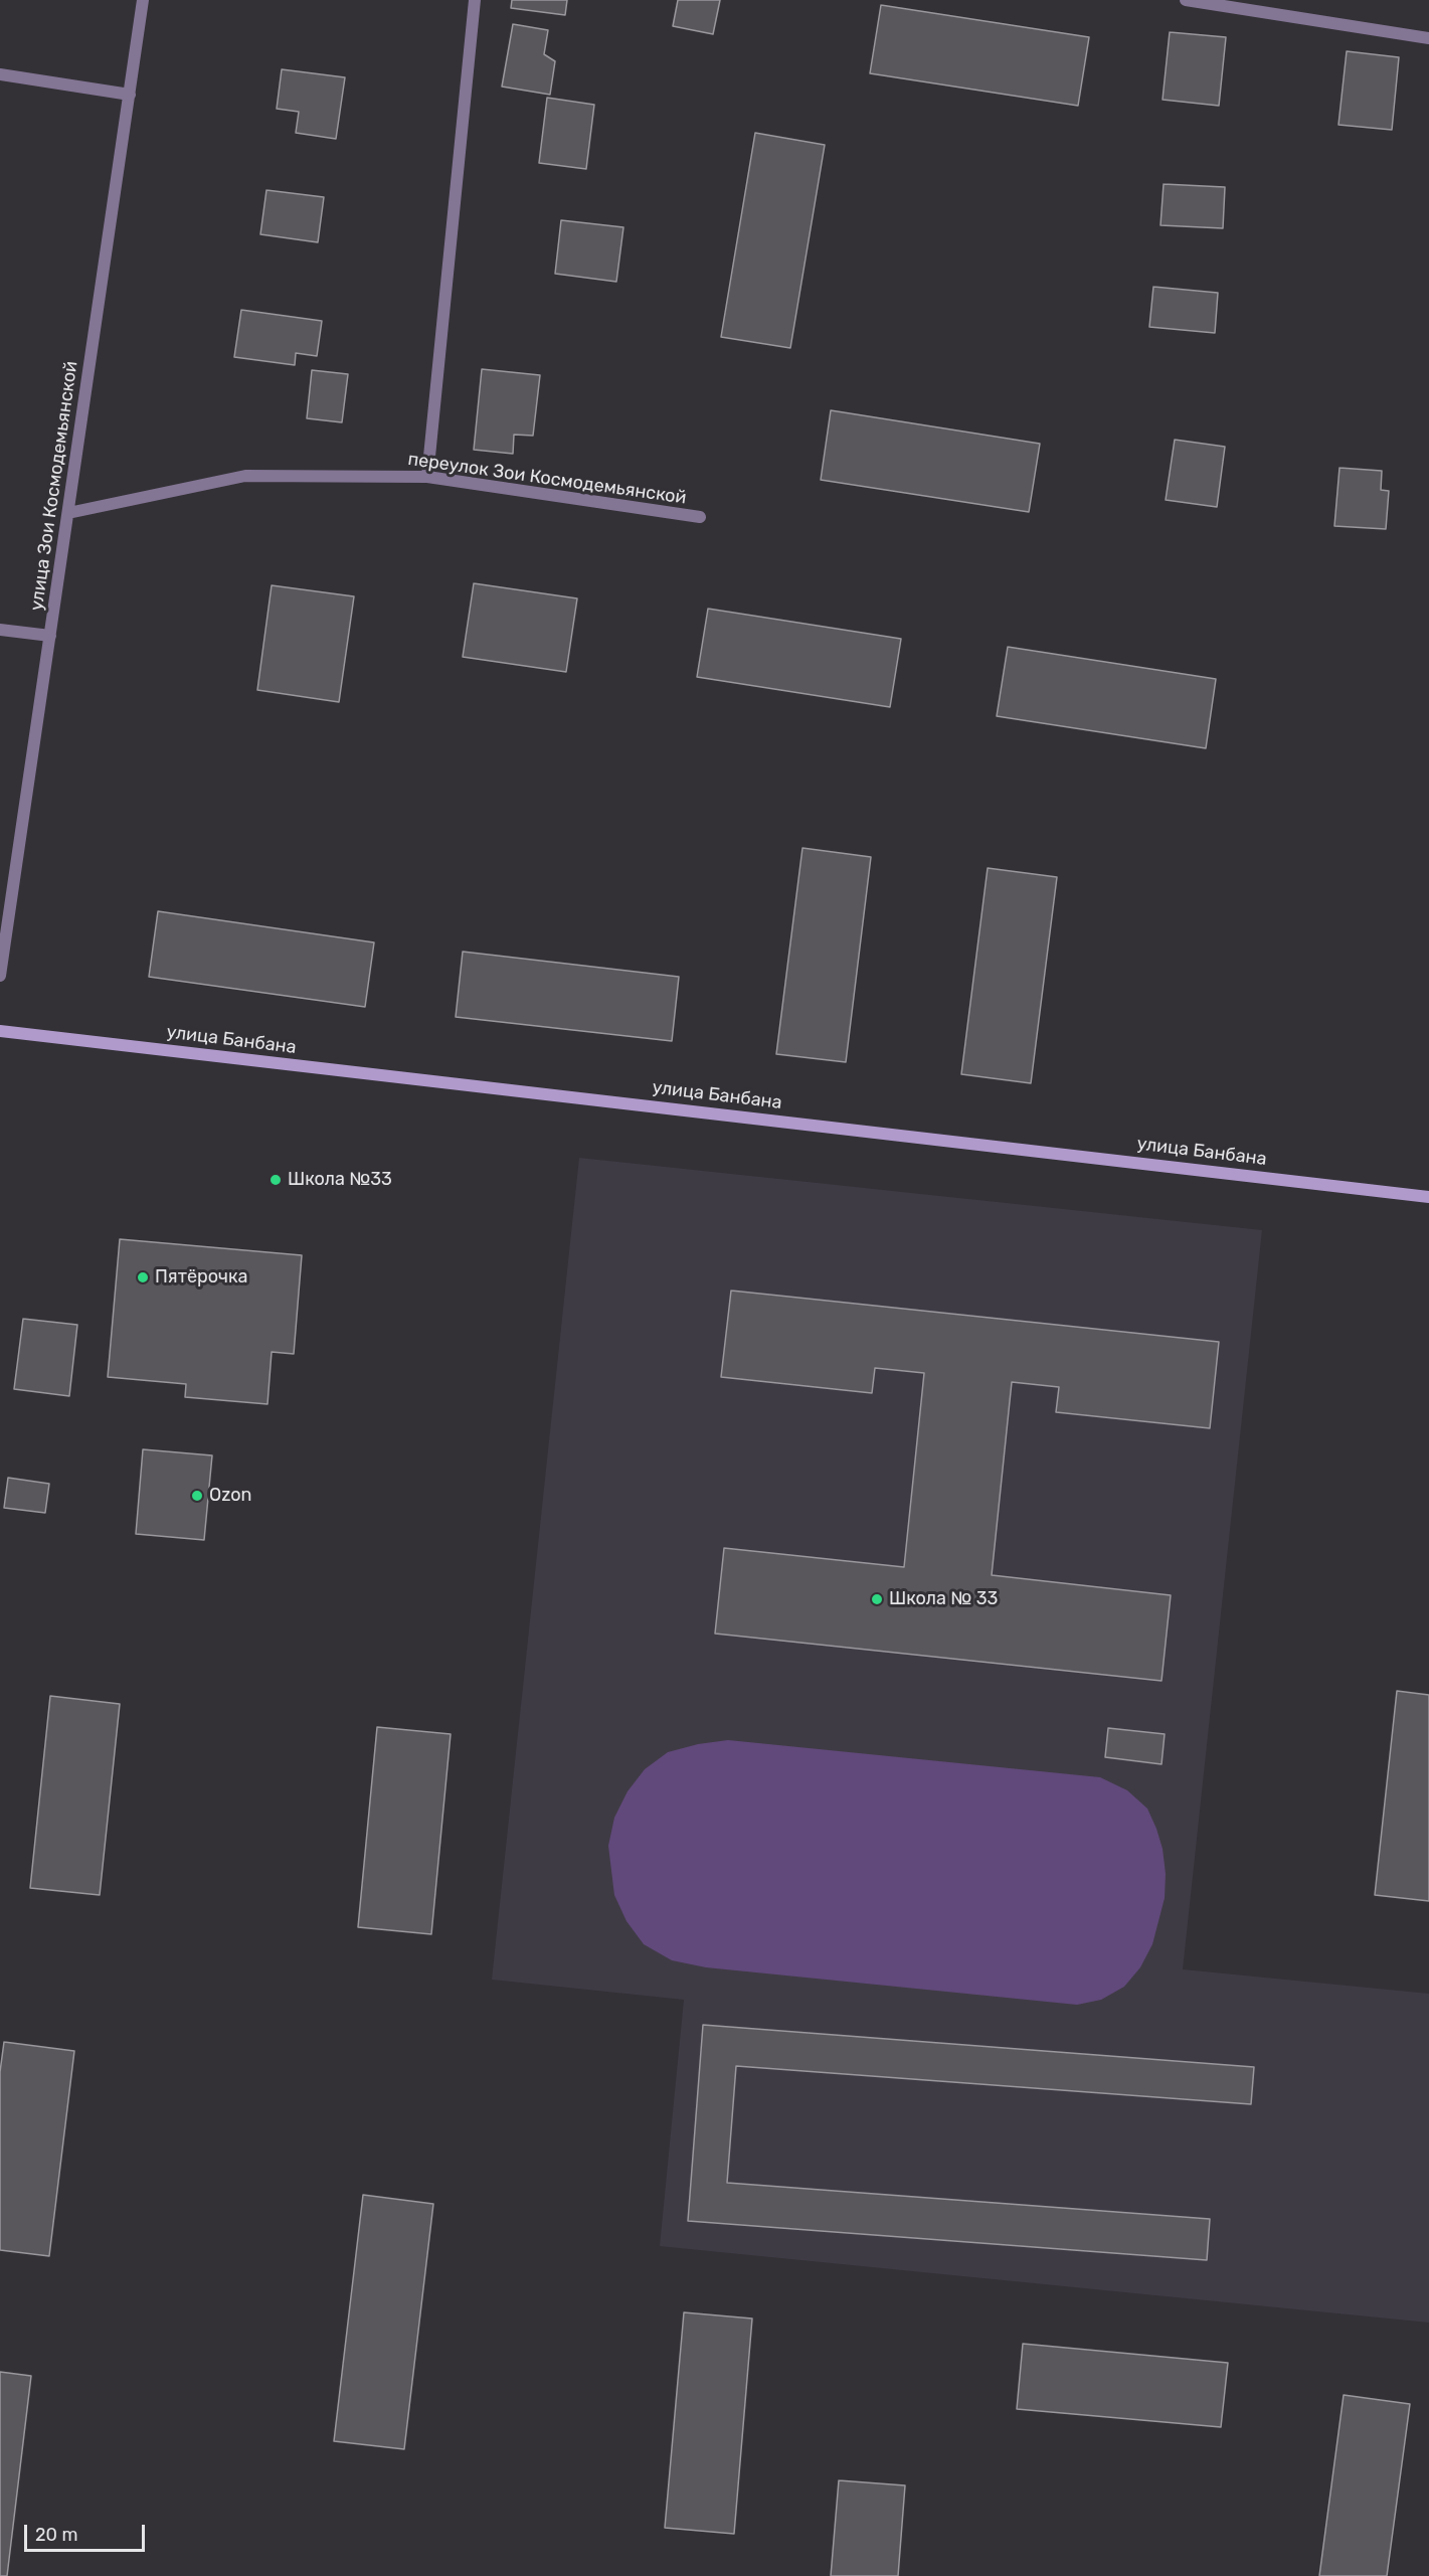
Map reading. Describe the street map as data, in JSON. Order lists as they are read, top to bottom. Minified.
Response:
{"streets":{"street":["переулок Зои Космодемьянской","улица Зои Космодемьянской","улица Банбана"]},"crossings":[["переулок Зои Космодемьянской","улица Зои Космодемьянской"]],"places":["Школа №33","Пятёрочка","Ozon","Школа № 33"],"scale_bar":"20 m"}
